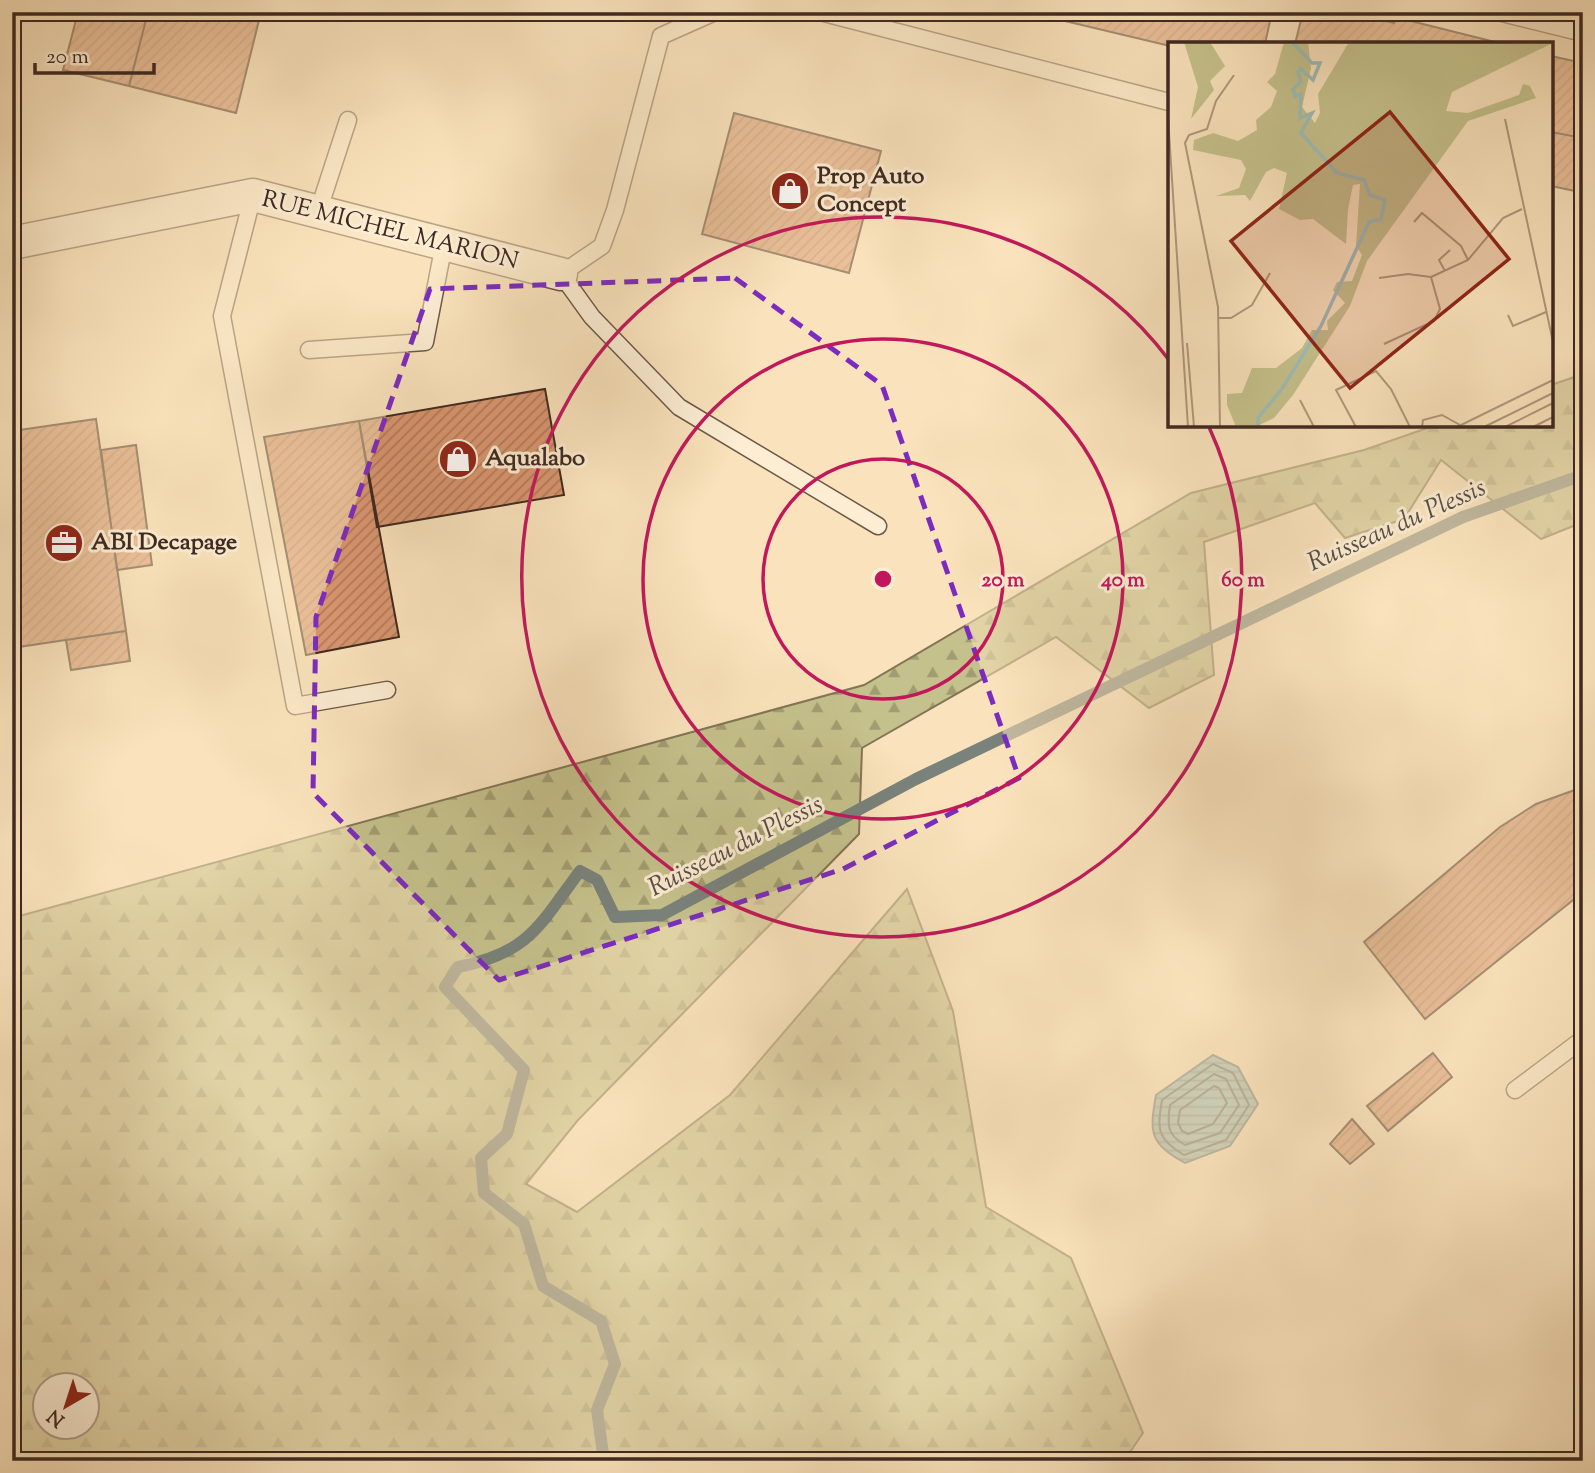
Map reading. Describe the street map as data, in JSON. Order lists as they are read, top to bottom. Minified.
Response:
{"streets":{"street":["RUE MICHEL MARION"]},"water":["Ruisseau du Plessis"],"places":{"shop":["Prop Auto Concept","Aqualabo"],"office":["ABI Decapage"]},"scale_bar":"20 m","north":"bottom left","rings":["20 m","40 m","60 m"]}
